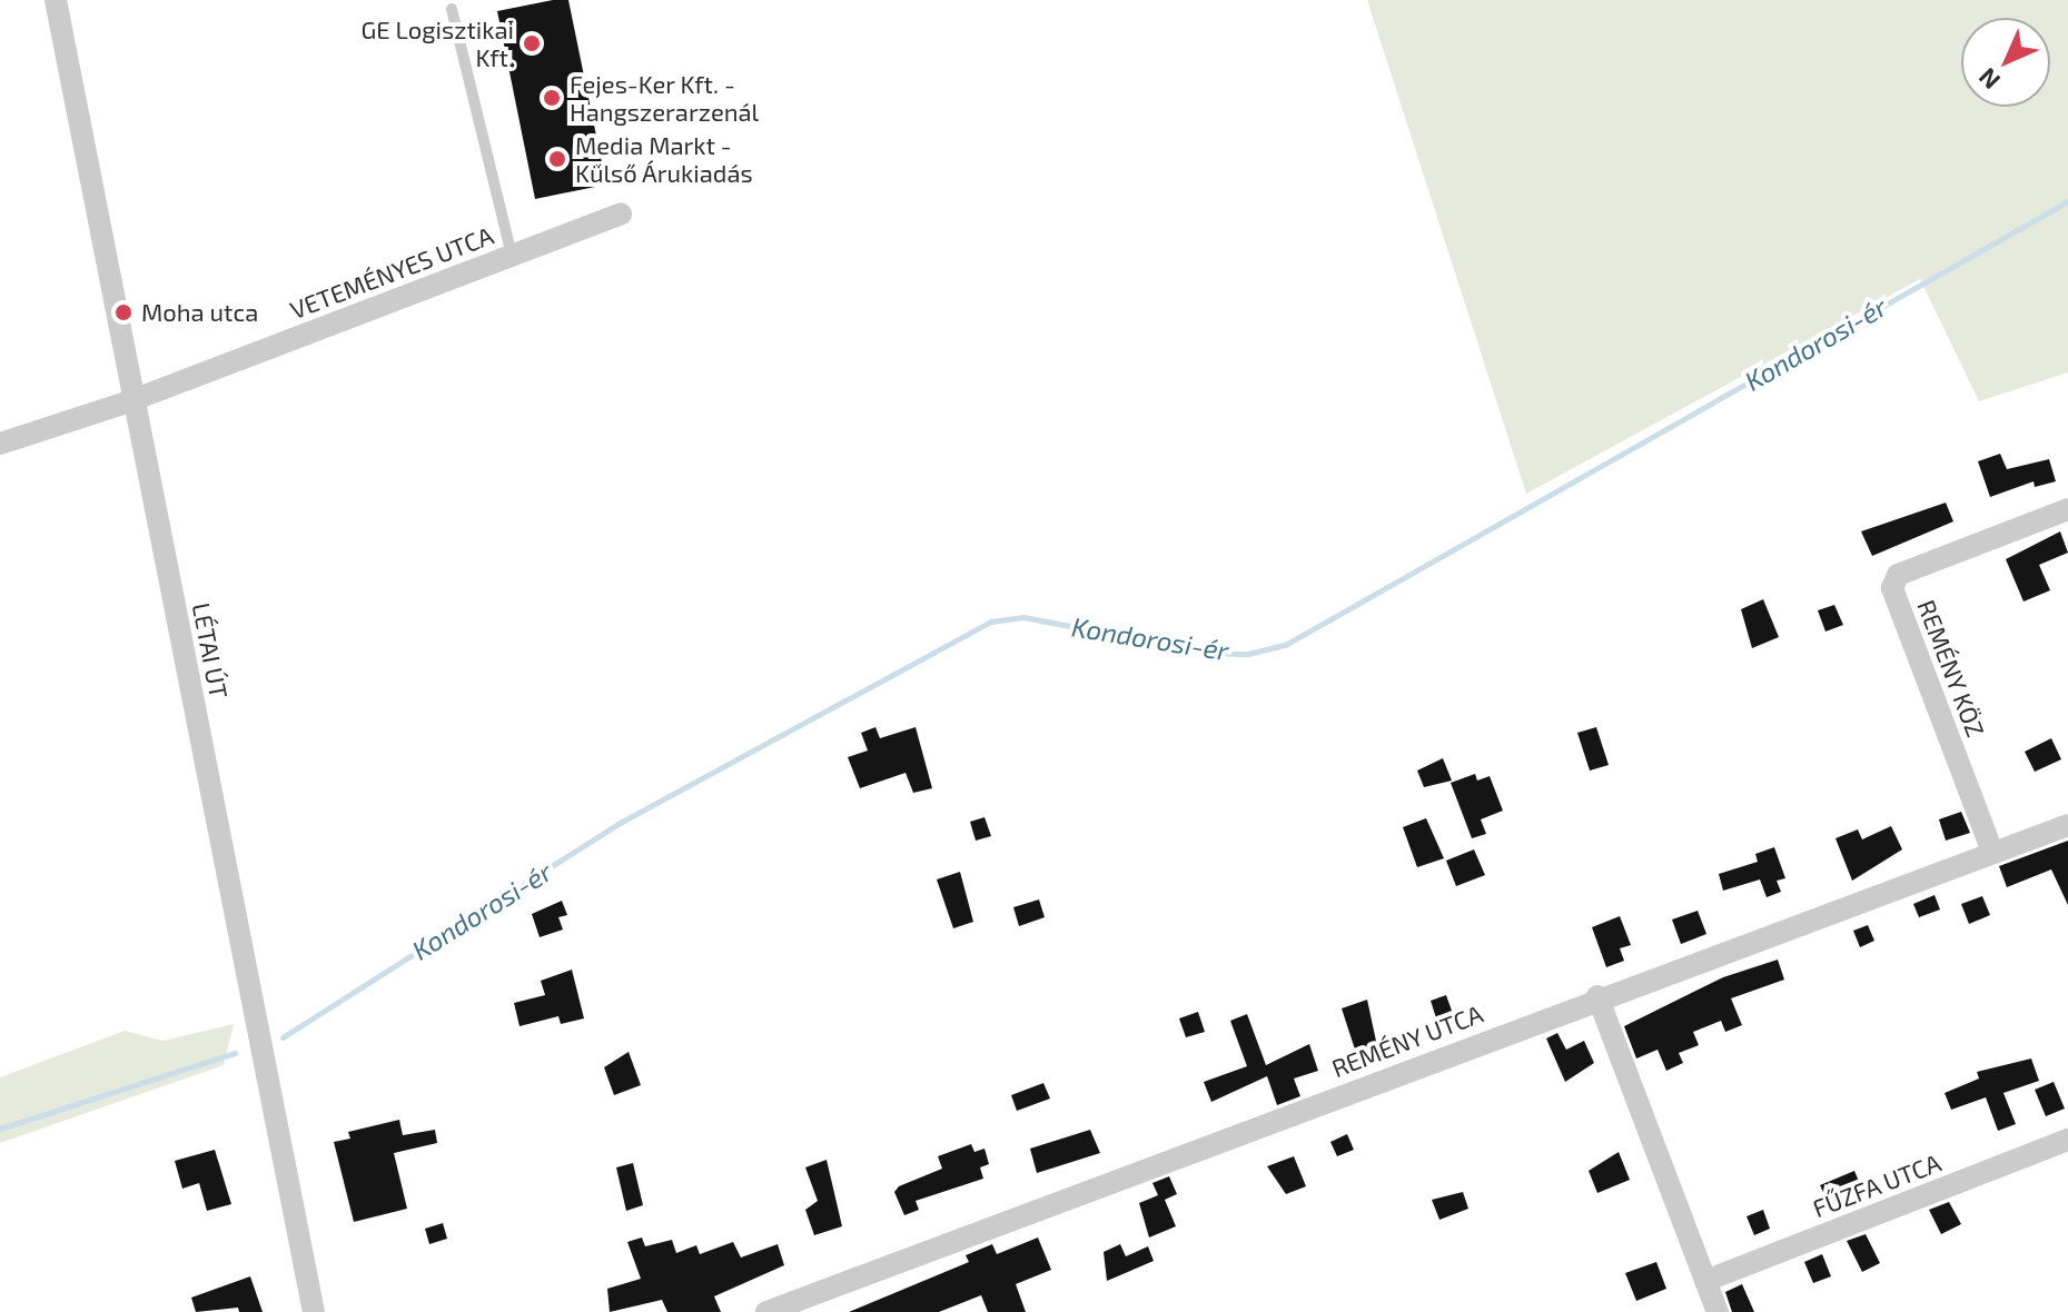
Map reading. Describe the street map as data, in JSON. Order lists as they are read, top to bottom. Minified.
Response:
{"streets":{"street":["VETEMÉNYES UTCA","LÉTAI ÚT","REMÉNY KÖZ","REMÉNY UTCA","FŰZFA UTCA"]},"crossings":[["VETEMÉNYES UTCA","LÉTAI ÚT"],["REMÉNY KÖZ","REMÉNY UTCA"]],"water":["Kondorosi-ér"],"places":["GE Logisztikai Kft.","Fejes-Ker Kft. - Hangszerarzenál","Media Markt - Külső Árukiadás","Moha utca"],"north":"bottom left"}
